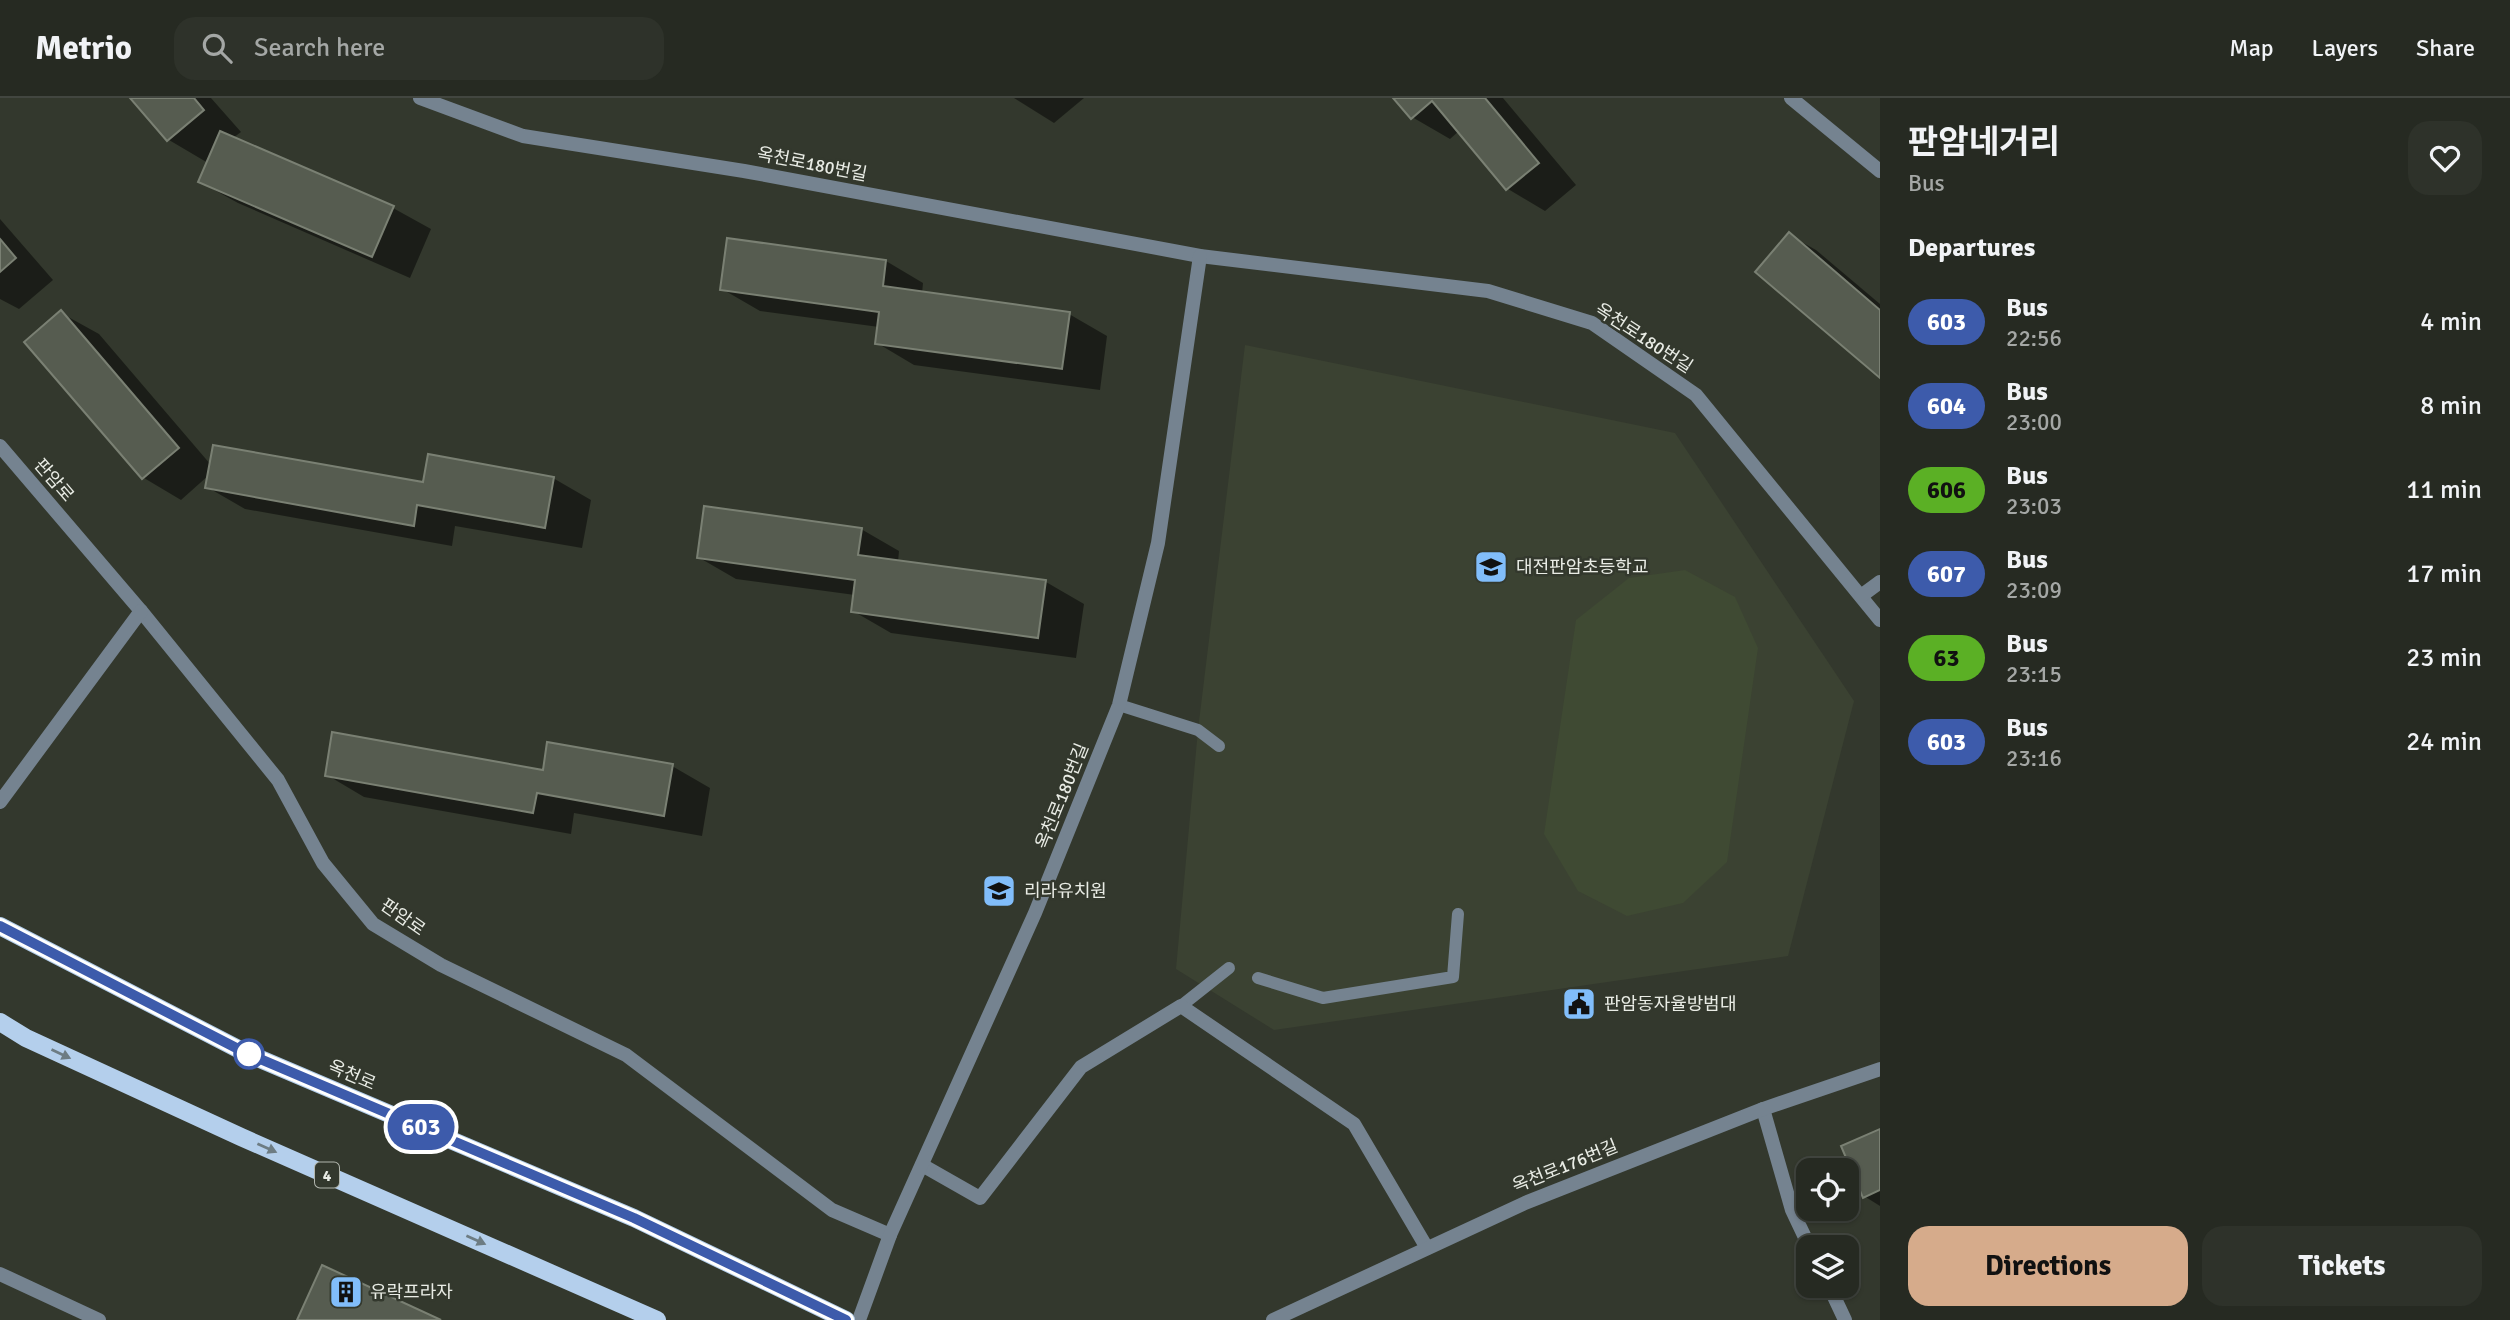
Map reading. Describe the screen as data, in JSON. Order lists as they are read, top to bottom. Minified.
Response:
{"streets":{"main road":["옥천로","4"],"street":["옥천로180번길","판암로","옥천로176번길"]},"crossings":[["옥천로180번길","판암로"]],"places":{"school or university":["대전판암초등학교","리라유치원"],"public building":["판암동자율방범대"],"building":["유락프라자"]},"lines":["bus line 603"],"page":{"header":"Metrio","search":"Search here","nav":["Map","Layers","Share"],"on_map":"603","heading":[["판암네거리","Bus"],"Departures"],"list":[{"mark":"603","name":"Bus","note":"22:56","value":"4 min"},{"mark":"604","name":"Bus","note":"23:00","value":"8 min"},{"mark":"606","name":"Bus","note":"23:03","value":"11 min"},{"mark":"607","name":"Bus","note":"23:09","value":"17 min"},{"mark":"63","name":"Bus","note":"23:15","value":"23 min"},{"mark":"603","name":"Bus","note":"23:16","value":"24 min"}],"buttons":["Directions","Tickets"]}}
